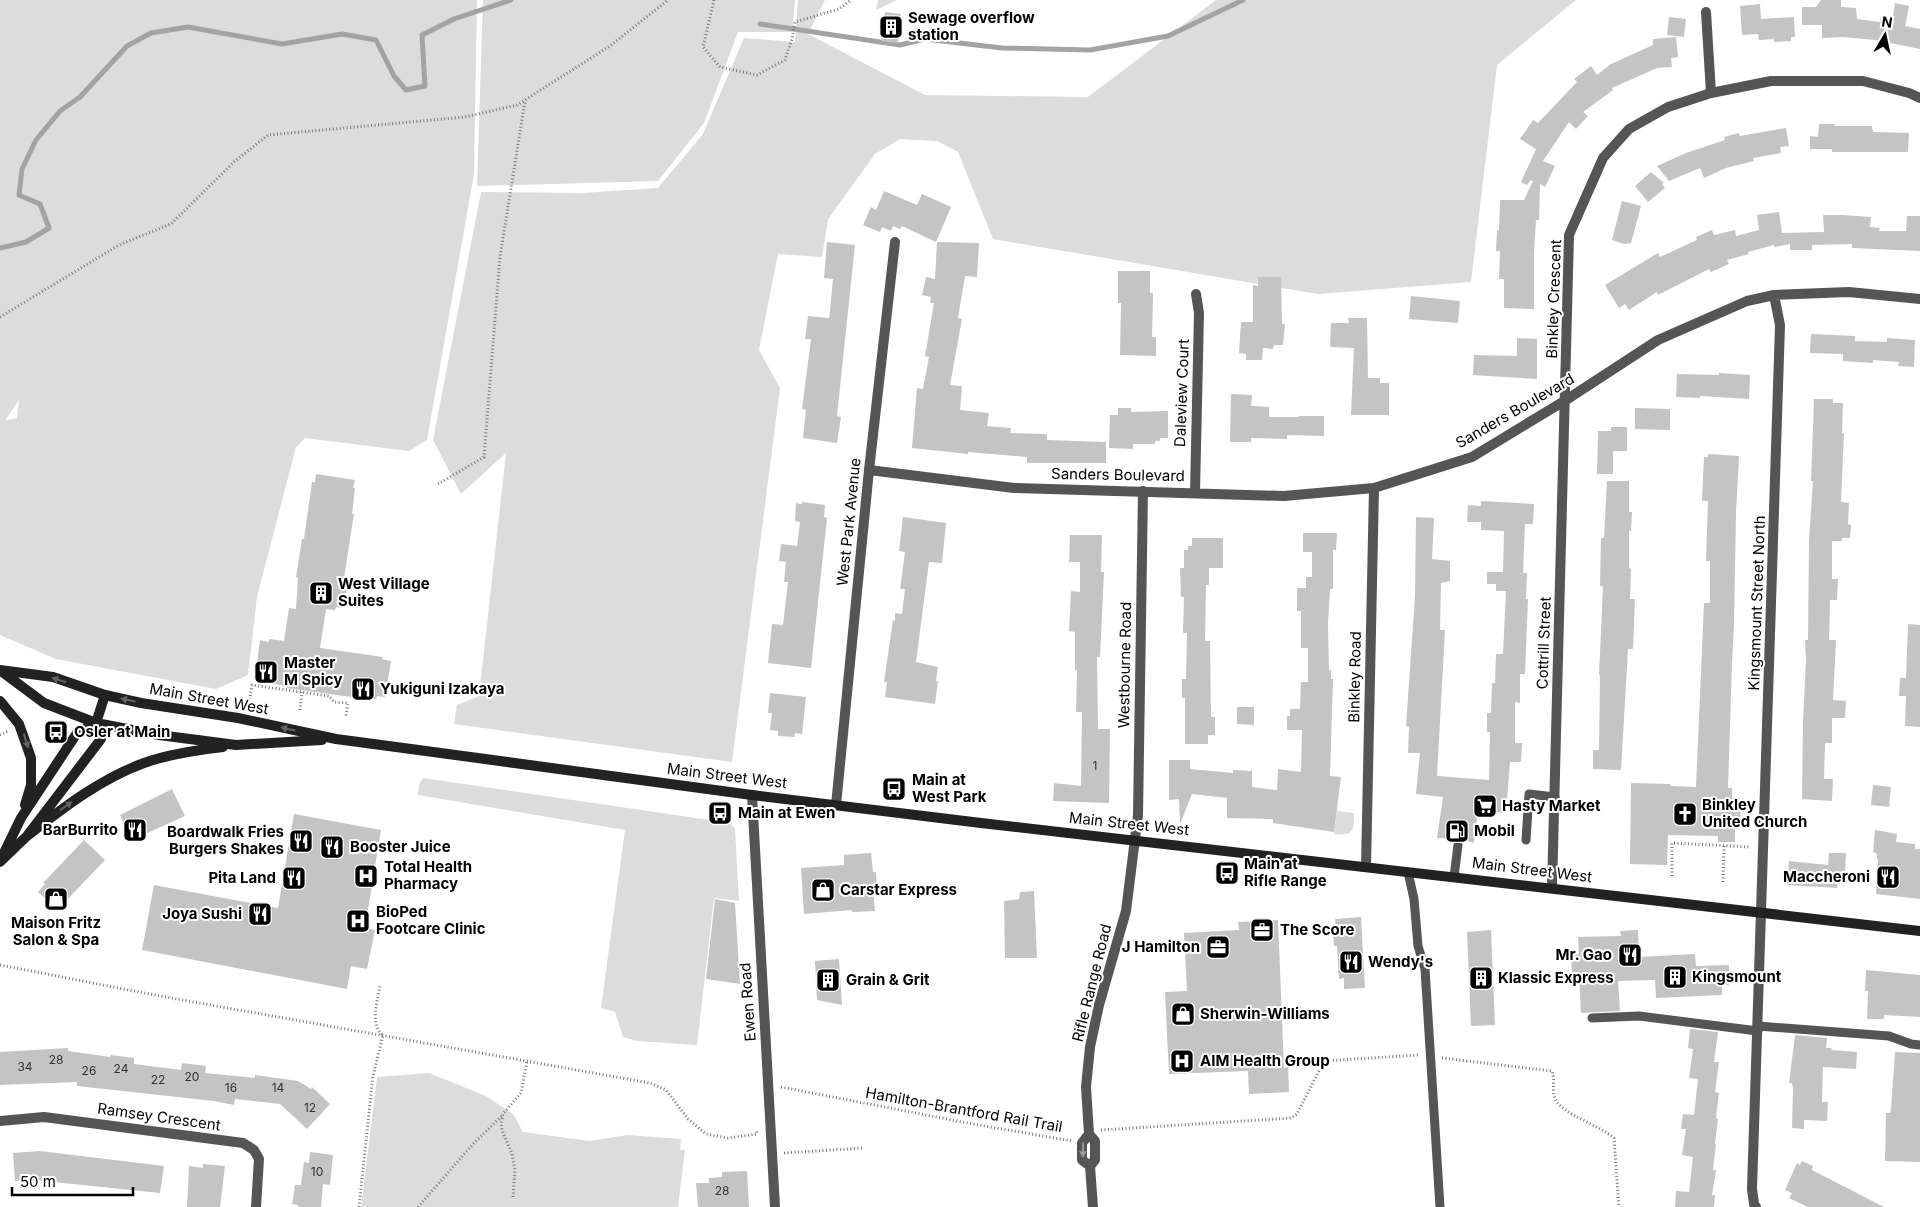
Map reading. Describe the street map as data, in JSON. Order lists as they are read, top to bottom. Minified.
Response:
{"streets":{"main road":["Main Street West"],"street":["Binkley Crescent","Daleview Court","Sanders Boulevard","West Park Avenue","Kingsmount Street North","Cottrill Street","Westbourne Road","Binkley Road","Rifle Range Road","Ewen Road","Ramsey Crescent"],"path":["Hamilton-Brantford Rail Trail"]},"crossings":[["Binkley Crescent","Sanders Boulevard"],["Binkley Crescent","Cottrill Street"],["Daleview Court","Sanders Boulevard"],["Sanders Boulevard","West Park Avenue"],["Sanders Boulevard","Kingsmount Street North"],["Sanders Boulevard","Cottrill Street"],["Sanders Boulevard","Westbourne Road"],["Sanders Boulevard","Binkley Road"],["West Park Avenue","Main Street West"],["Kingsmount Street North","Main Street West"],["Cottrill Street","Main Street West"],["Westbourne Road","Main Street West"],["Westbourne Road","Rifle Range Road"],["Binkley Road","Main Street West"],["Main Street West","Rifle Range Road"],["Main Street West","Ewen Road"],["Rifle Range Road","Hamilton-Brantford Rail Trail"],["Ewen Road","Hamilton-Brantford Rail Trail"]],"places":{"building":["Sewage overflow station","West Village Suites","Kingsmount","Klassic Express","Grain & Grit"],"restaurant":["Master M Spicy","Yukiguni Izakaya","BarBurrito","Boardwalk Fries Burgers Shakes","Booster Juice","Maccheroni","Pita Land","Joya Sushi","Mr. Gao","Wendy's"],"bus stop":["Osler at Main","Main at West Park","Main at Ewen","Main at Rifle Range"],"supermarket":["Hasty Market"],"church":["Binkley United Church"],"fuel station":["Mobil"],"hospital":["Total Health Pharmacy","BioPed Footcare Clinic","AIM Health Group"],"shop":["Carstar Express","Maison Fritz Salon & Spa","Sherwin-Williams"],"office":["The Score","J Hamilton"]},"house_numbers":["1","28","34","24","26","20","22","16","14","12","10","28"],"scale_bar":"50 m","north":"top"}
